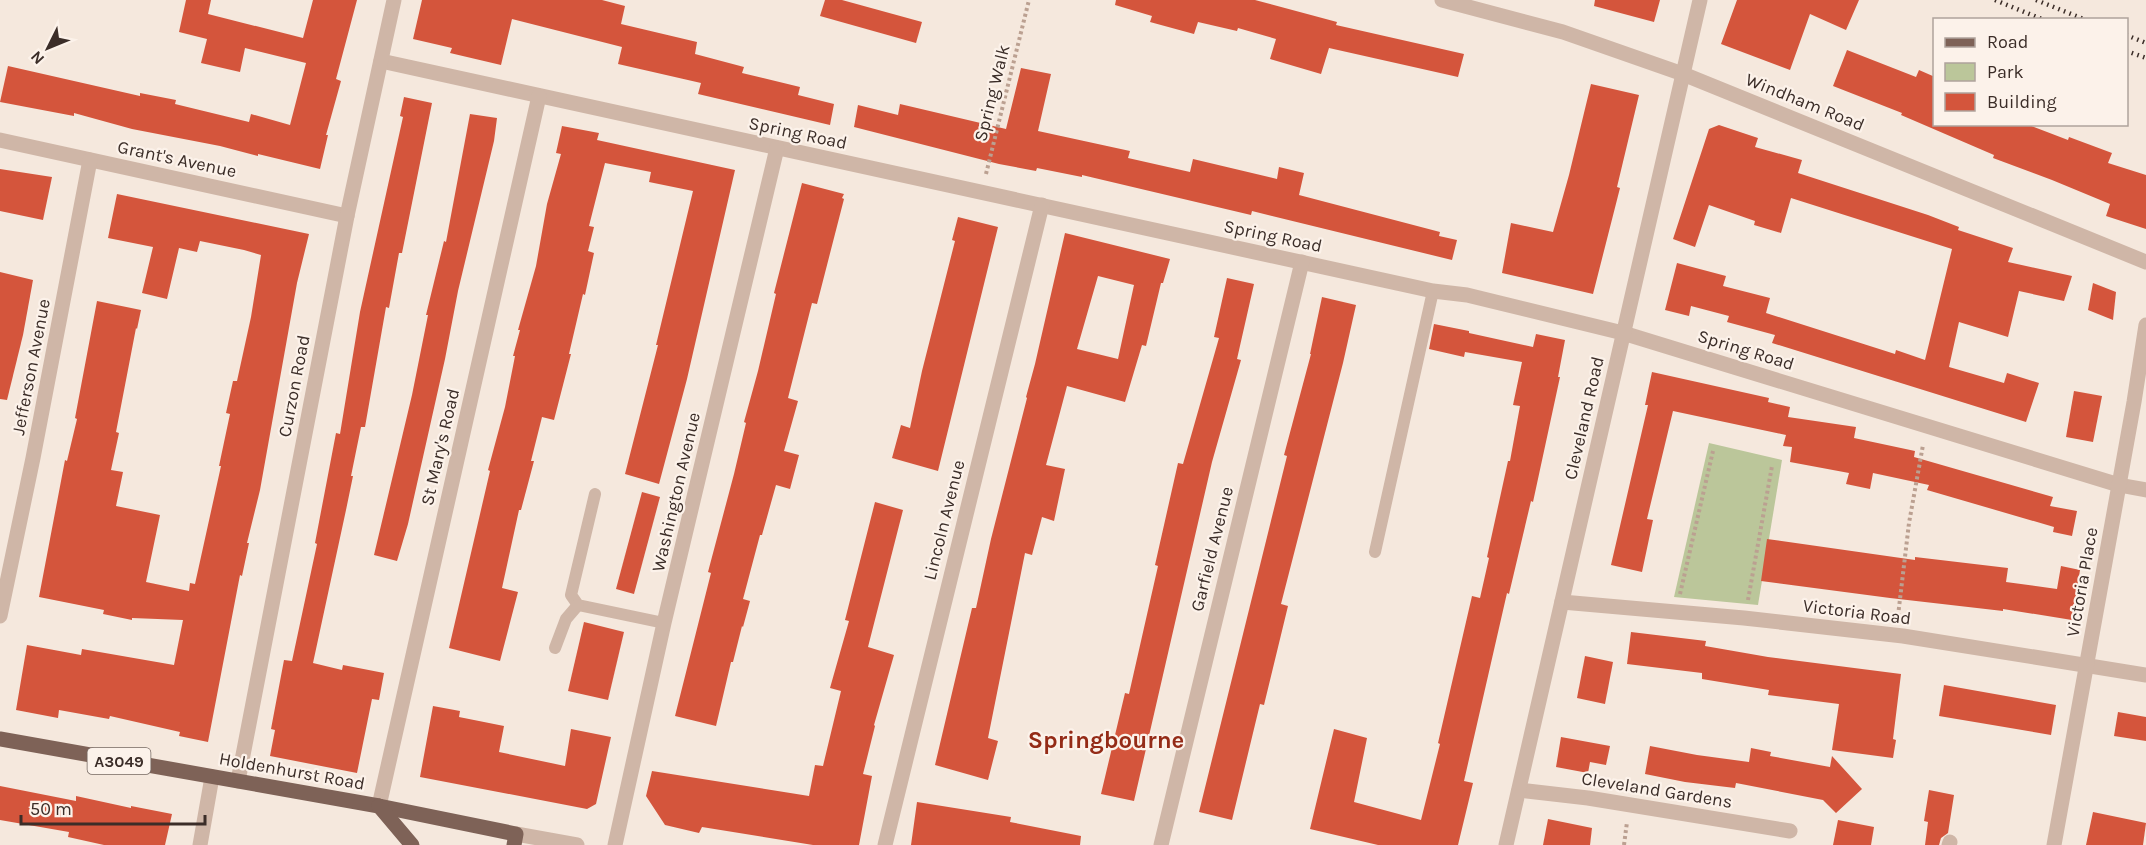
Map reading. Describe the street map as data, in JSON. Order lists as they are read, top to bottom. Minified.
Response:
{"streets":{"main road":["A3049","Holdenhurst Road"],"street":["Windham Road","Spring Road","Grant's Avenue","Jefferson Avenue","Curzon Road","Cleveland Road","St Mary's Road","Washington Avenue","Lincoln Avenue","Garfield Avenue","Victoria Place","Victoria Road","Cleveland Gardens"],"path":["Spring Walk"]},"crossings":[["Spring Walk","Spring Road"],["Windham Road","Cleveland Road"],["Spring Road","Curzon Road"],["Spring Road","Cleveland Road"],["Spring Road","St Mary's Road"],["Spring Road","Washington Avenue"],["Spring Road","Lincoln Avenue"],["Spring Road","Garfield Avenue"],["Spring Road","Victoria Place"],["Grant's Avenue","Jefferson Avenue"],["Grant's Avenue","Curzon Road"],["Curzon Road","Holdenhurst Road"],["Cleveland Road","Victoria Road"],["Cleveland Road","Cleveland Gardens"],["St Mary's Road","Holdenhurst Road"],["Victoria Place","Victoria Road"]],"districts":["Springbourne"],"legend":["Road","Park","Building"],"scale_bar":"50 m","north":"bottom left"}
